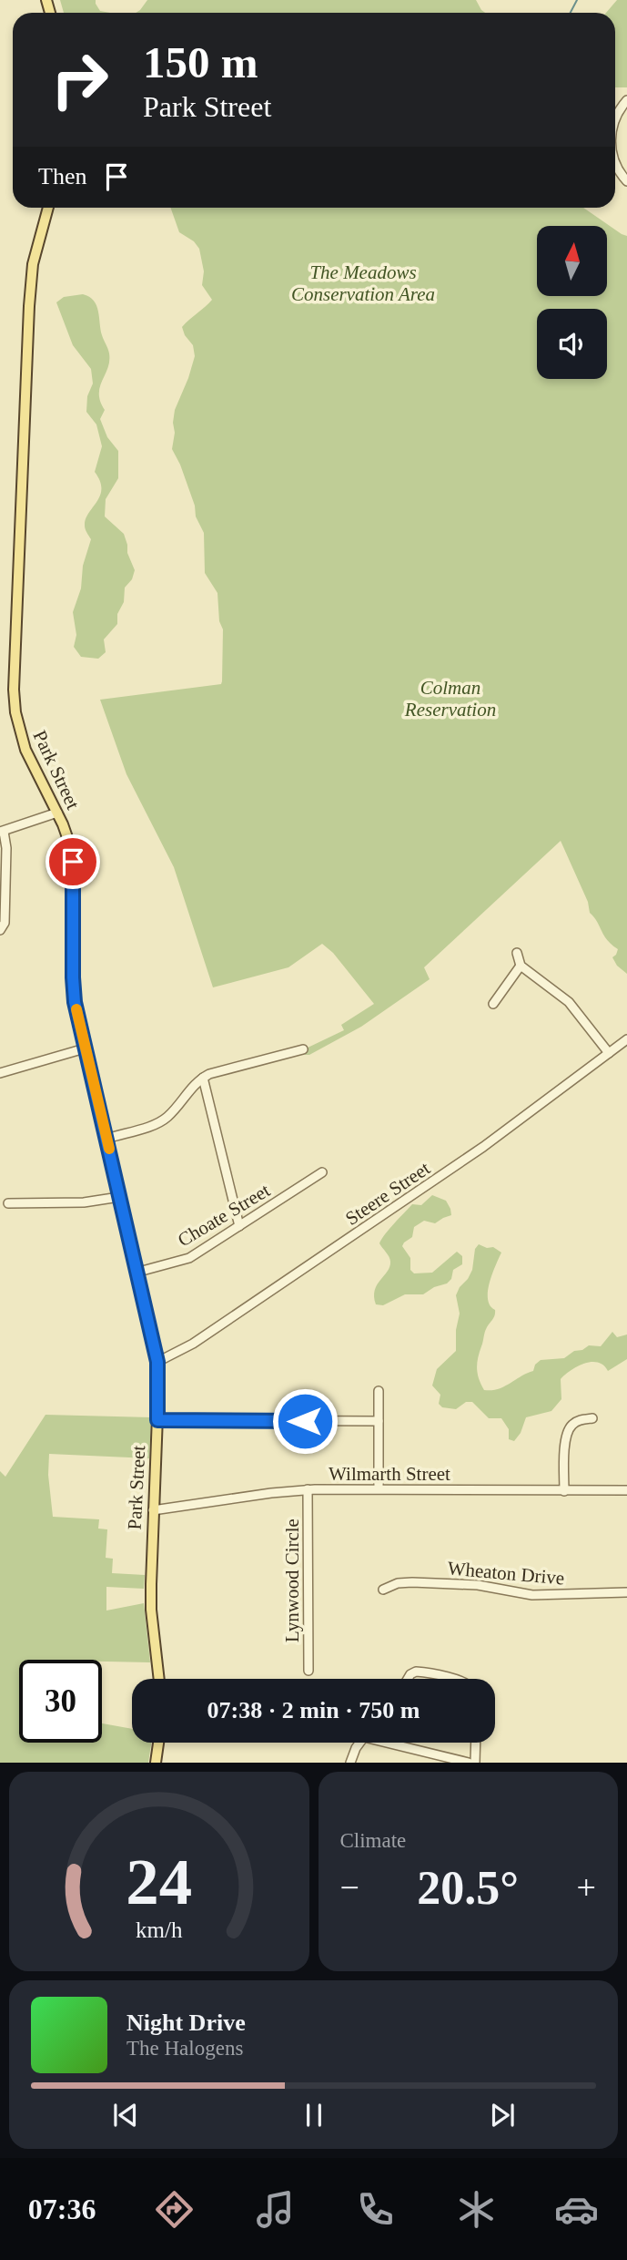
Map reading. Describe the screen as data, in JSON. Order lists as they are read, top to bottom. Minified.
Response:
{"streets":{"main road":["Park Street"],"street":["Steere Street","Choate Street","Wilmarth Street","Wheaton Drive","Lynwood Circle"]},"crossings":[["Park Street","Steere Street"],["Park Street","Choate Street"],["Park Street","Wilmarth Street"],["Wilmarth Street","Lynwood Circle"]],"parks":["The Meadows Conservation Area","Colman Reservation"],"north":"top","page":{"turn":["150 m","Park Street"],"then":"Then","limit":"30","trip":"07:38 · 2 min · 750 m","tile":"Climate","heat":["−","20.5°","+"],"song":["Night Drive","The Halogens"],"tabs":"07:36","gauge":["24","km/h"]}}
